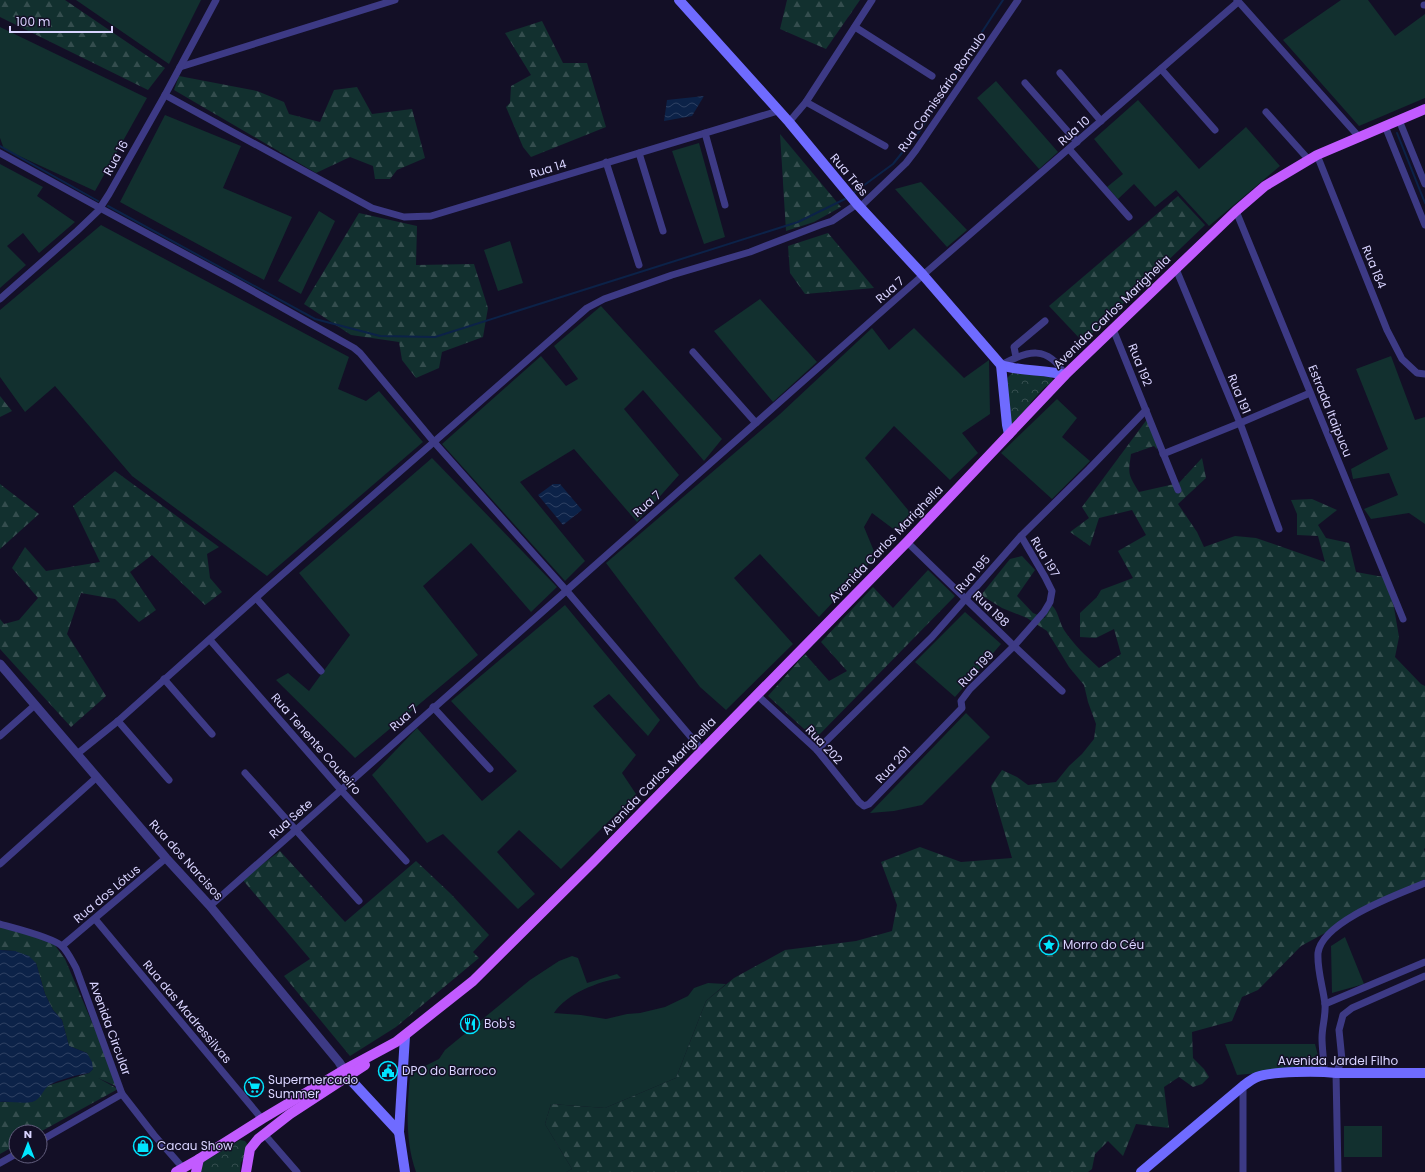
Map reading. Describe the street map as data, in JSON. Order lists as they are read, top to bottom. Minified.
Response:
{"streets":{"main road":["Rua Três","Avenida Carlos Marighella","Avenida Jardel Filho"],"street":["Rua Comissário Romulo","Rua 10","Rua 16","Rua 14","Rua 184","Rua 7","Rua 192","Rua 191","Estrada Itaipucu","Rua 197","Rua 195","Rua 198","Rua 199","Rua Tenente Couteiro","Rua 202","Rua 201","Rua Sete","Rua dos Narcisos","Rua dos Lótus","Rua das Madressilvas","Avenida Circular"]},"crossings":[["Rua Comissário Romulo","Rua Três"],["Rua 10","Rua Três"],["Rua 10","Rua 7"],["Rua 10","Avenida Carlos Marighella"],["Rua 16","Rua 14"],["Rua 14","Rua Três"],["Rua Três","Rua 7"],["Rua 184","Avenida Carlos Marighella"],["Rua 7","Rua Sete"],["Avenida Carlos Marighella","Rua 192"],["Avenida Carlos Marighella","Rua 191"],["Avenida Carlos Marighella","Estrada Itaipucu"],["Avenida Carlos Marighella","Rua 198"],["Avenida Carlos Marighella","Rua 202"],["Avenida Carlos Marighella","Rua dos Narcisos"],["Avenida Carlos Marighella","Rua das Madressilvas"],["Rua 192","Rua 195"],["Rua 197","Rua 195"],["Rua 197","Rua 198"],["Rua 197","Rua 199"],["Rua 195","Rua 198"],["Rua 195","Rua 202"],["Rua 198","Rua 199"],["Rua 199","Rua 201"],["Rua Tenente Couteiro","Rua Sete"],["Rua 202","Rua 201"],["Rua Sete","Rua dos Narcisos"],["Rua dos Narcisos","Rua dos Lótus"],["Rua dos Lótus","Rua das Madressilvas"],["Rua dos Lótus","Avenida Circular"]],"places":{"place":["Morro do Céu"],"restaurant":["Bob's"],"public building":["DPO do Barroco"],"supermarket":["Supermercado Summer"],"shop":["Cacau Show"]},"scale_bar":"100 m","north":"top"}
